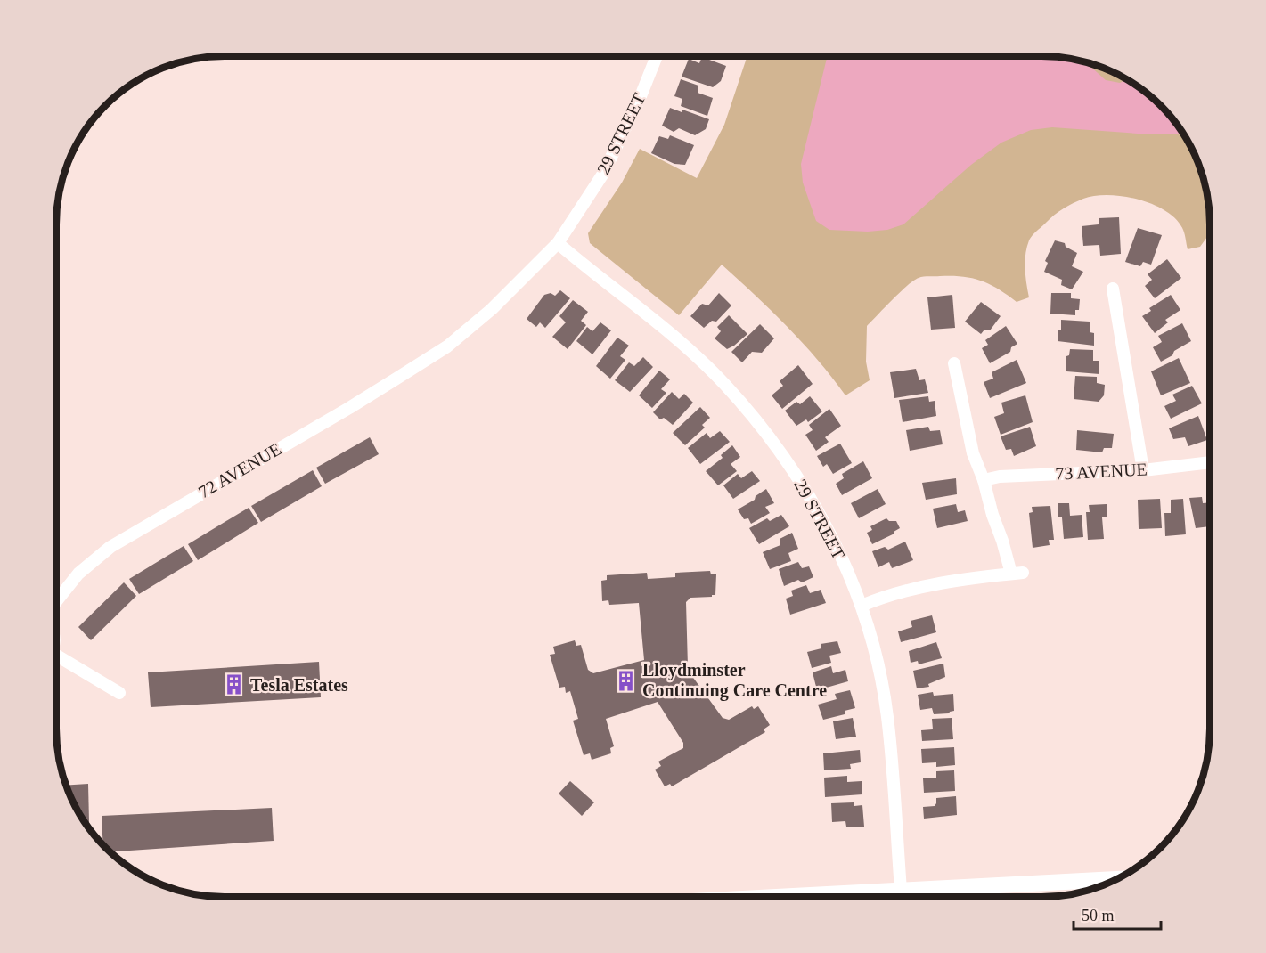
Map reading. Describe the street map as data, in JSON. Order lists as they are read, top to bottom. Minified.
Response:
{"streets":{"street":["29 STREET","72 AVENUE","73 AVENUE"]},"crossings":[["29 STREET","72 AVENUE"]],"places":{"building":["Lloydminster Continuing Care Centre","Tesla Estates"]},"scale_bar":"50 m"}
